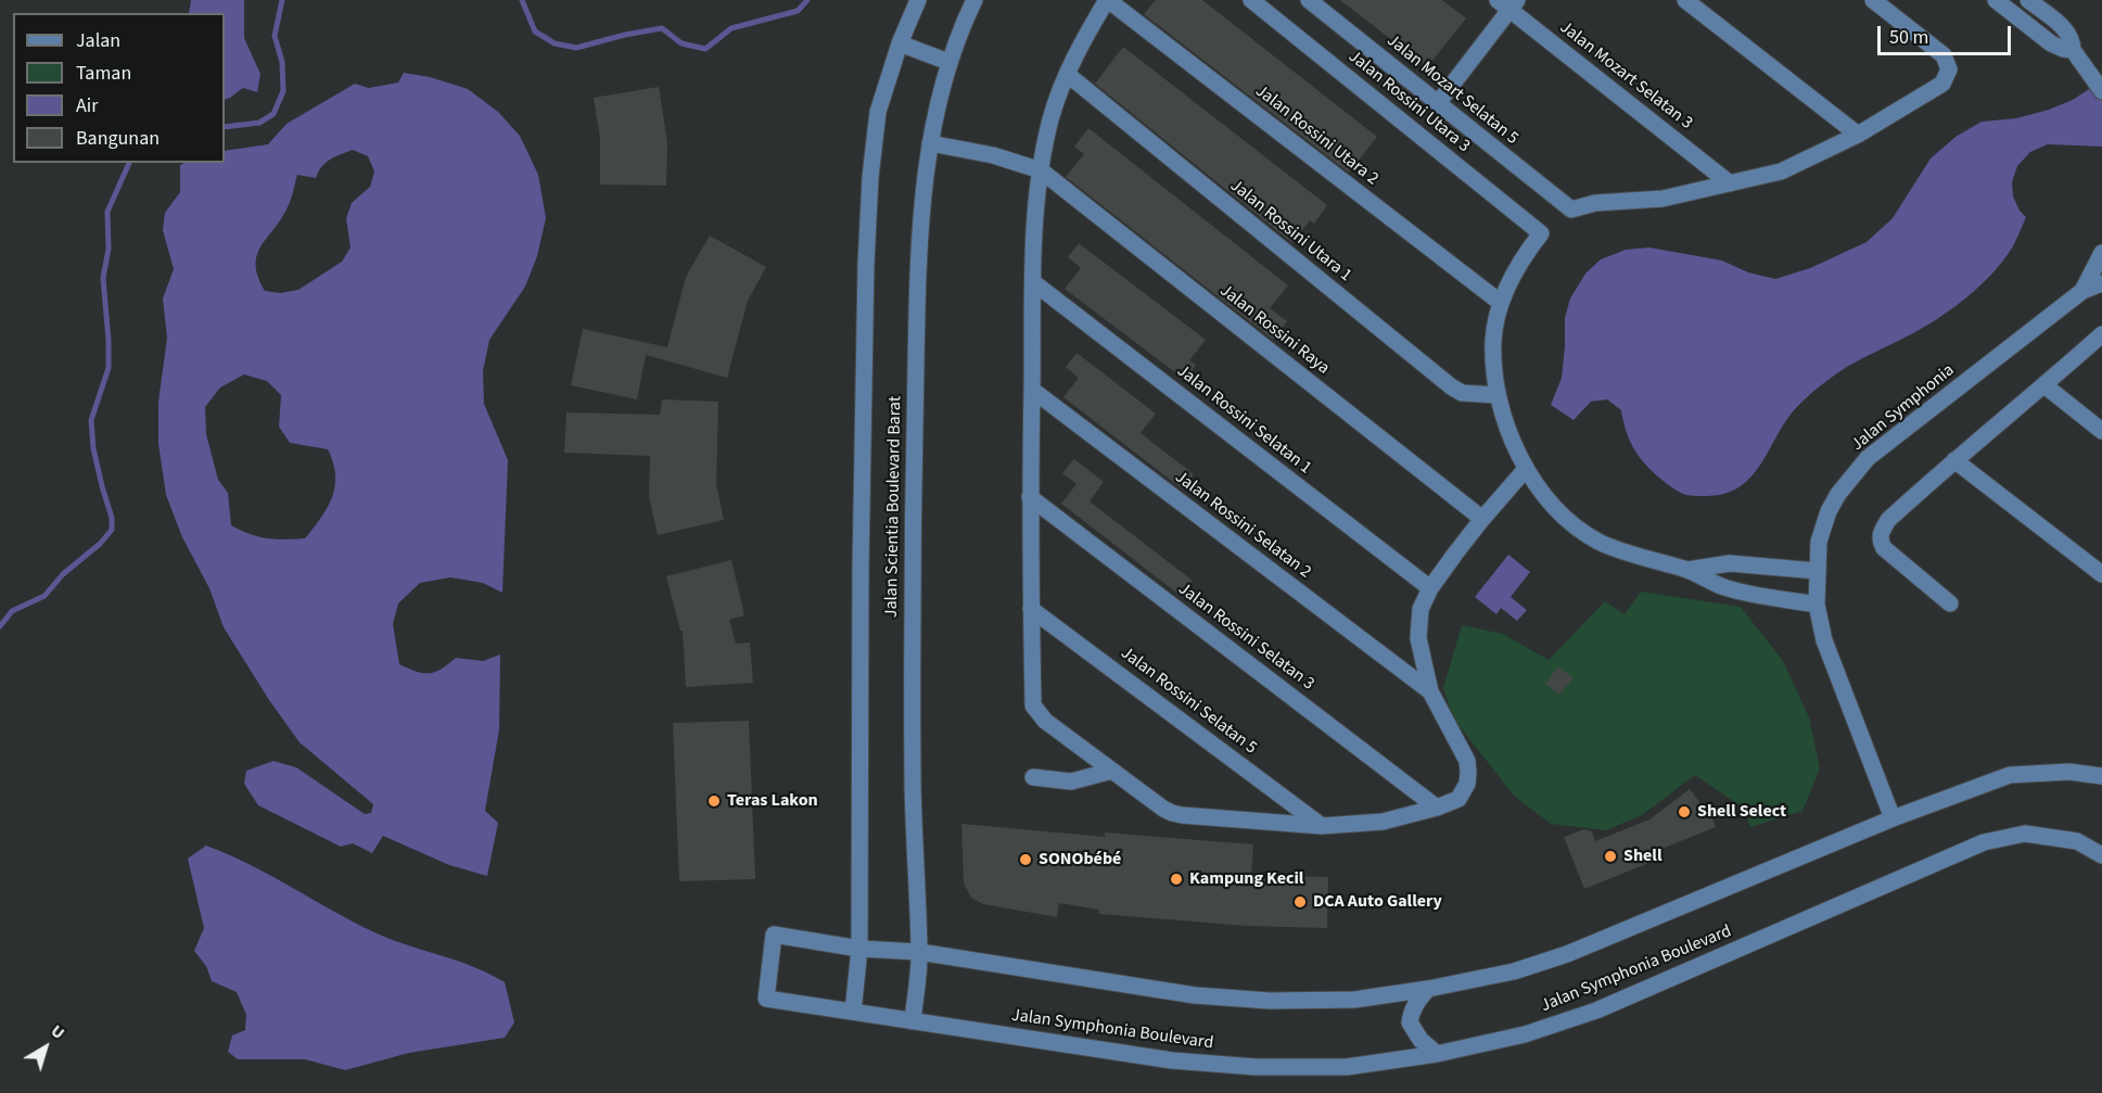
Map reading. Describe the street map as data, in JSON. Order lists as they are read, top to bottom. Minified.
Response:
{"streets":{"street":["Jalan Mozart Selatan 3","Jalan Mozart Selatan 5","Jalan Rossini Utara 3","Jalan Rossini Utara 2","Jalan Rossini Utara 1","Jalan Rossini Raya","Jalan Symphonia","Jalan Rossini Selatan 1","Jalan Scientia Boulevard Barat","Jalan Rossini Selatan 2","Jalan Rossini Selatan 3","Jalan Rossini Selatan 5","Jalan Symphonia Boulevard"]},"crossings":[["Jalan Mozart Selatan 3","Jalan Mozart Selatan 5"],["Jalan Rossini Utara 3","Jalan Rossini Utara 2"],["Jalan Rossini Raya","Jalan Scientia Boulevard Barat"],["Jalan Scientia Boulevard Barat","Jalan Symphonia Boulevard"]],"places":["Teras Lakon","Shell Select","Shell","SONObébé","Kampung Kecil","DCA Auto Gallery"],"legend":["Jalan","Taman","Air","Bangunan"],"scale_bar":"50 m","north":"top right"}
